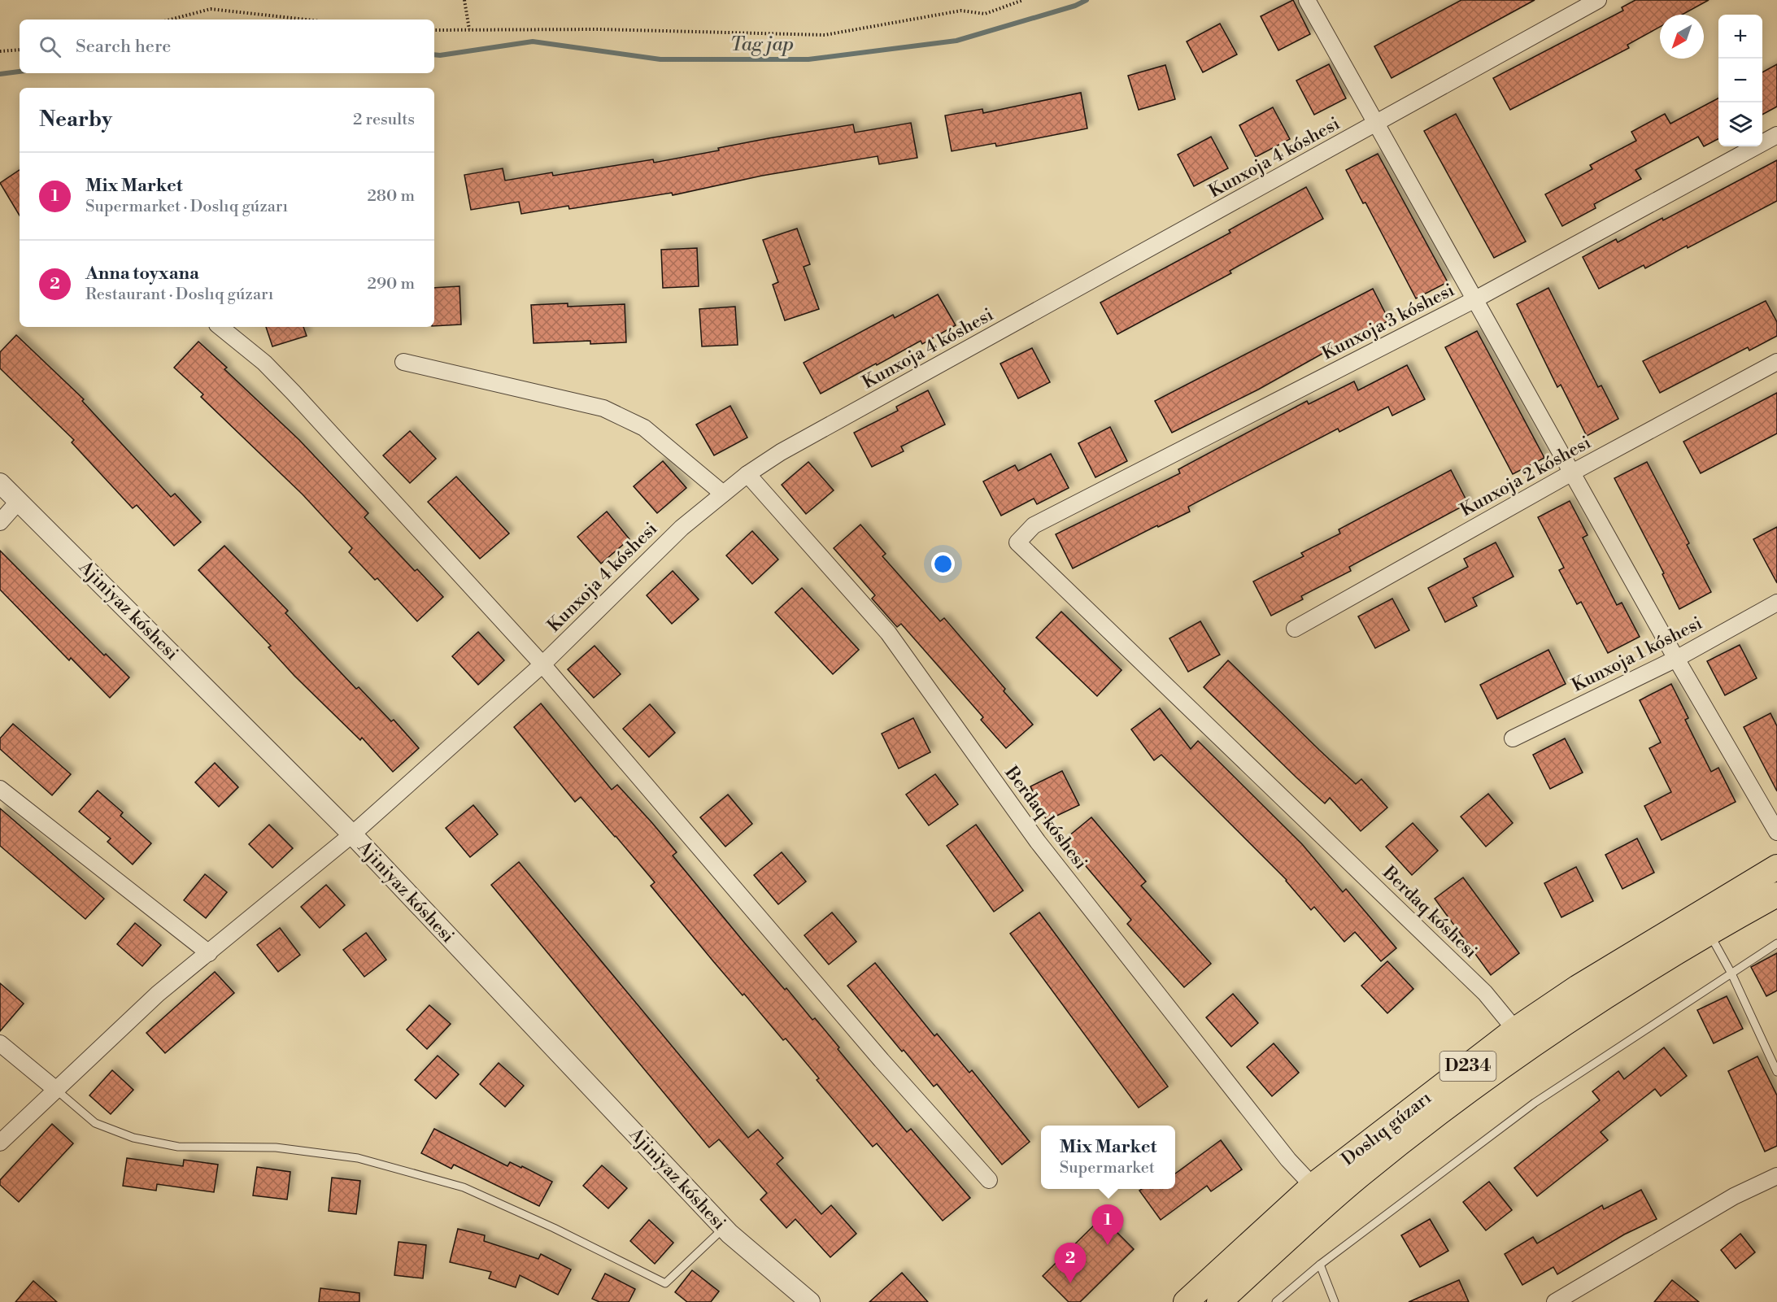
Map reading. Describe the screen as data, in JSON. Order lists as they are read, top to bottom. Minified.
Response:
{"streets":{"main road":["D234","Doslıq gúzarı"],"street":["Kunxoja 4 kóshesi","Kunxoja 3 kóshesi","Kunxoja 2 kóshesi","Ajiniyaz kóshesi","Kunxoja 1 kóshesi","Berdaq kóshesi"]},"crossings":[["Kunxoja 4 kóshesi","Ajiniyaz kóshesi"],["Kunxoja 4 kóshesi","Berdaq kóshesi"],["Kunxoja 3 kóshesi","Berdaq kóshesi"],["Berdaq kóshesi","Doslıq gúzarı"]],"water":["Tag jap"],"north":"bottom left","page":{"map_buttons":["+","−"],"search":"Search here","heading":["Nearby","2 results"],"list":[{"mark":"1","name":"Mix Market","note":"Supermarket · Doslıq gúzarı","value":"280 m"},{"mark":"2","name":"Anna toyxana","note":"Restaurant · Doslıq gúzarı","value":"290 m"}],"popup":["Mix Market","Supermarket"],"pins":["1","2"]}}
